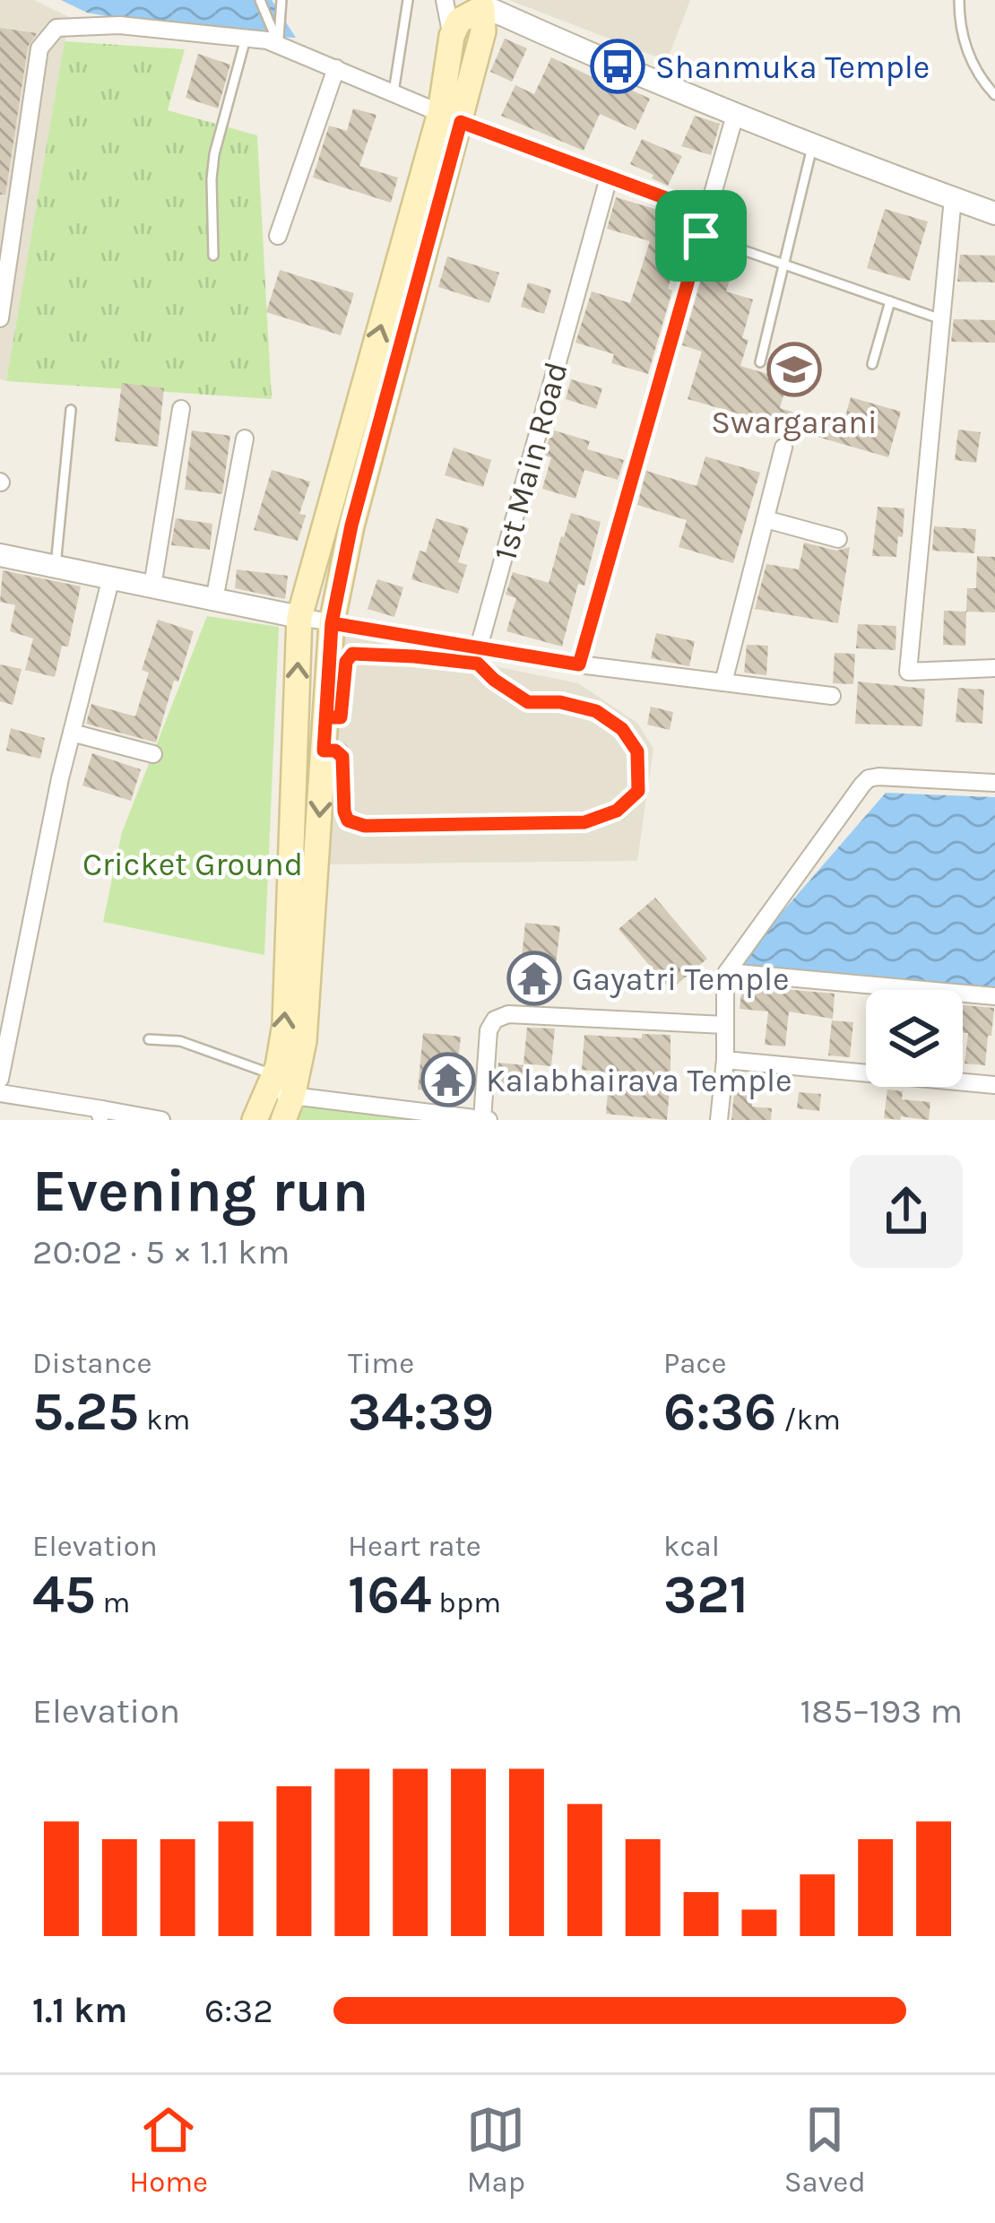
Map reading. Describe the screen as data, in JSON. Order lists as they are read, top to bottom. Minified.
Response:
{"streets":{"street":["1st Main Road"]},"parks":["Cricket Ground"],"places":{"bus stop":["Shanmuka Temple"],"school or university":["Swargarani"],"temple":["Gayatri Temple","Kalabhairava Temple"]},"page":{"heading":["Evening run","20:02 · 5 × 1.1 km"],"stats":[["Distance","5.25 km"],["Time","34:39"],["Pace","6:36 /km"],["Elevation","45 m"],["Heart rate","164 bpm"],["kcal","321"]],"chart":["Elevation","185–193 m"],"list":[{"name":"1.1 km","note":"6:32"}],"tabs":["Home","Map","Saved"]}}
